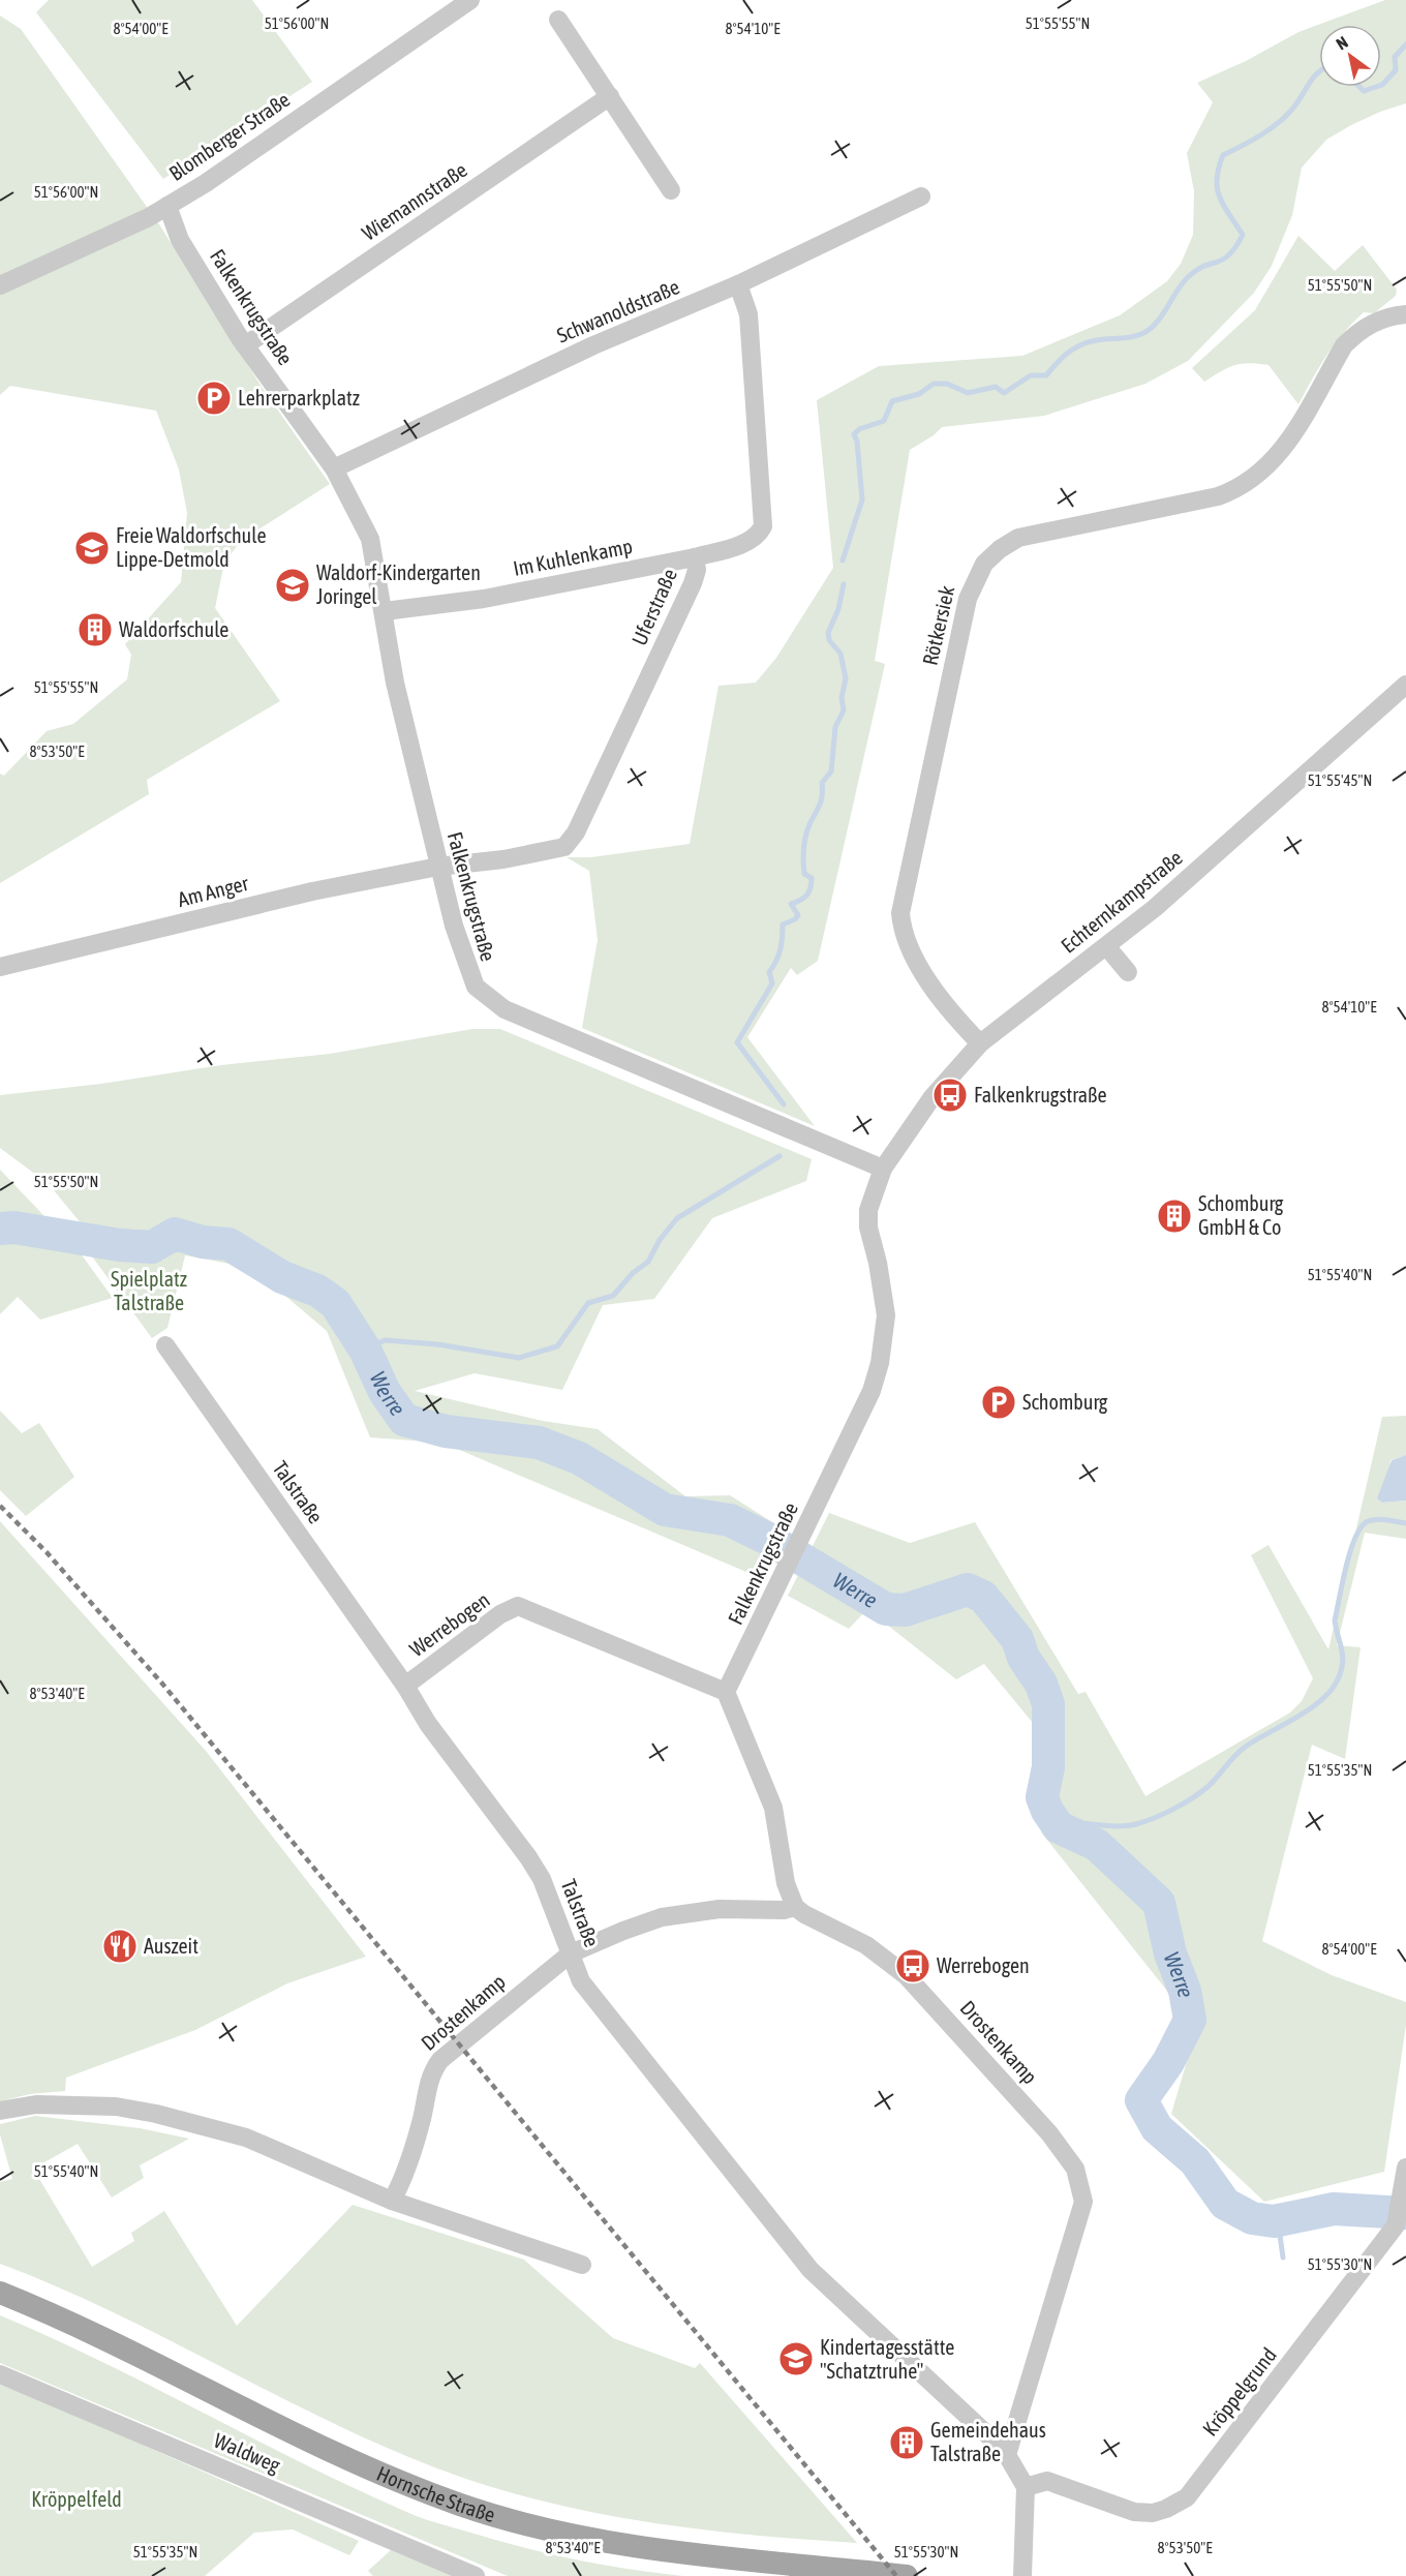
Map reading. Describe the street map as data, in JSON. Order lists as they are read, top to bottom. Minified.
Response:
{"streets":{"main road":["Hornsche Straße"],"street":["Blomberger Straße","Wiemannstraße","Falkenkrugstraße","Schwanoldstraße","Im Kuhlenkamp","Uferstraße","Rötkersiek","Am Anger","Echternkampstraße","Talstraße","Werrebogen","Drostenkamp","Kröppelgrund","Waldweg"]},"crossings":[["Blomberger Straße","Falkenkrugstraße"],["Wiemannstraße","Falkenkrugstraße"],["Falkenkrugstraße","Schwanoldstraße"],["Falkenkrugstraße","Im Kuhlenkamp"],["Falkenkrugstraße","Uferstraße"],["Falkenkrugstraße","Am Anger"],["Falkenkrugstraße","Echternkampstraße"],["Falkenkrugstraße","Werrebogen"],["Schwanoldstraße","Uferstraße"],["Im Kuhlenkamp","Uferstraße"],["Uferstraße","Am Anger"],["Rötkersiek","Echternkampstraße"],["Talstraße","Werrebogen"],["Talstraße","Drostenkamp"]],"water":["Werre"],"parks":["Spielplatz Talstraße","Kröppelfeld"],"places":{"parking":["Lehrerparkplatz","Schomburg"],"school or university":["Freie Waldorfschule Lippe-Detmold","Waldorf-Kindergarten Joringel","Kindertagesstätte \"Schatztruhe\""],"building":["Waldorfschule","Schomburg GmbH & Co","Gemeindehaus Talstraße"],"bus stop":["Falkenkrugstraße","Werrebogen"],"restaurant":["Auszeit"]},"north":"top left","coordinates":["51°56'00\"N","51°55'55\"N","8°54'00\"E","8°54'10\"E","51°55'50\"N","8°53'50\"E","51°55'45\"N","51°55'40\"N","8°53'40\"E","51°55'35\"N","51°55'30\"N"]}
